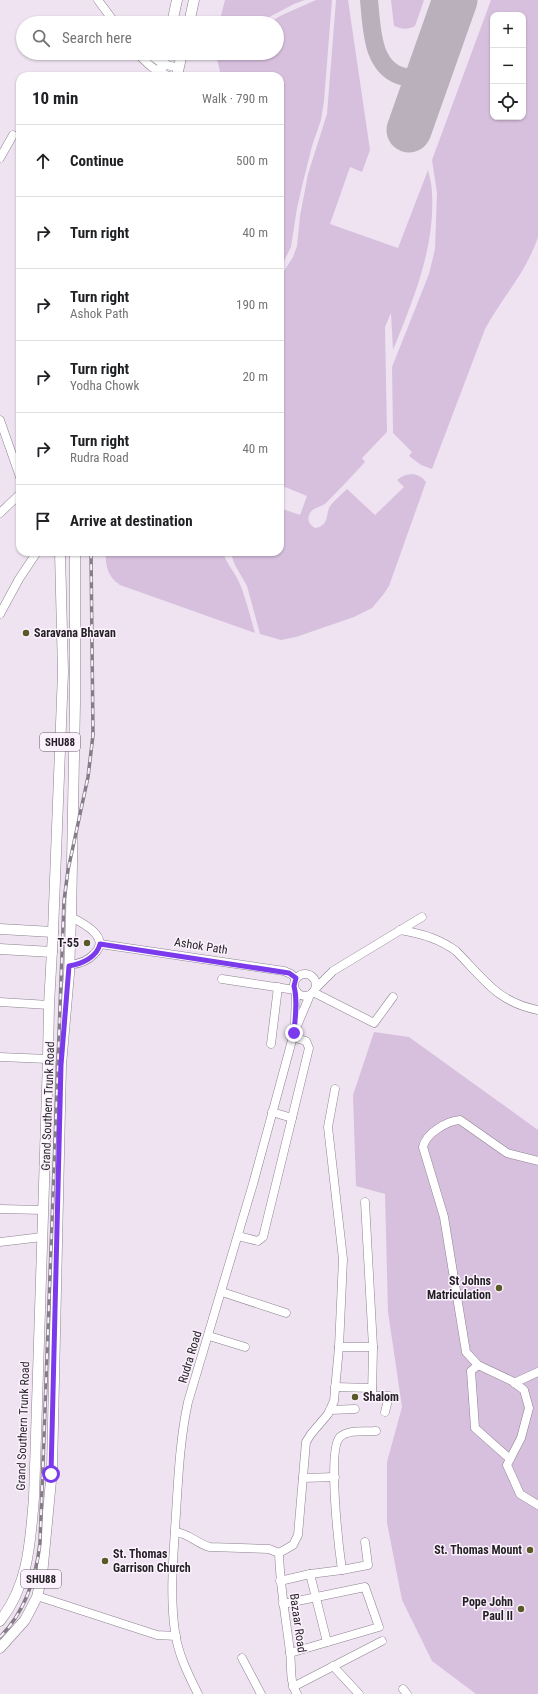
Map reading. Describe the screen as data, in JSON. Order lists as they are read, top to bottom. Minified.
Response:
{"streets":{"main road":["SHU88","Grand Southern Trunk Road"],"street":["Ashok Path","Rudra Road","Bazaar Road"]},"crossings":[["Ashok Path","Rudra Road"]],"places":["Saravana Bhavan","T-55","St Johns Matriculation","Shalom","St. Thomas Mount","St. Thomas Garrison Church","Pope John Paul II"],"page":{"map_buttons":["+","−"],"search":"Search here","heading":["10 min","Walk · 790 m"],"list":[["Continue","500 m"],["Turn right","40 m"],["Turn right","Ashok Path","190 m"],["Turn right","Yodha Chowk","20 m"],["Turn right","Rudra Road","40 m"],"Arrive at destination"]}}
